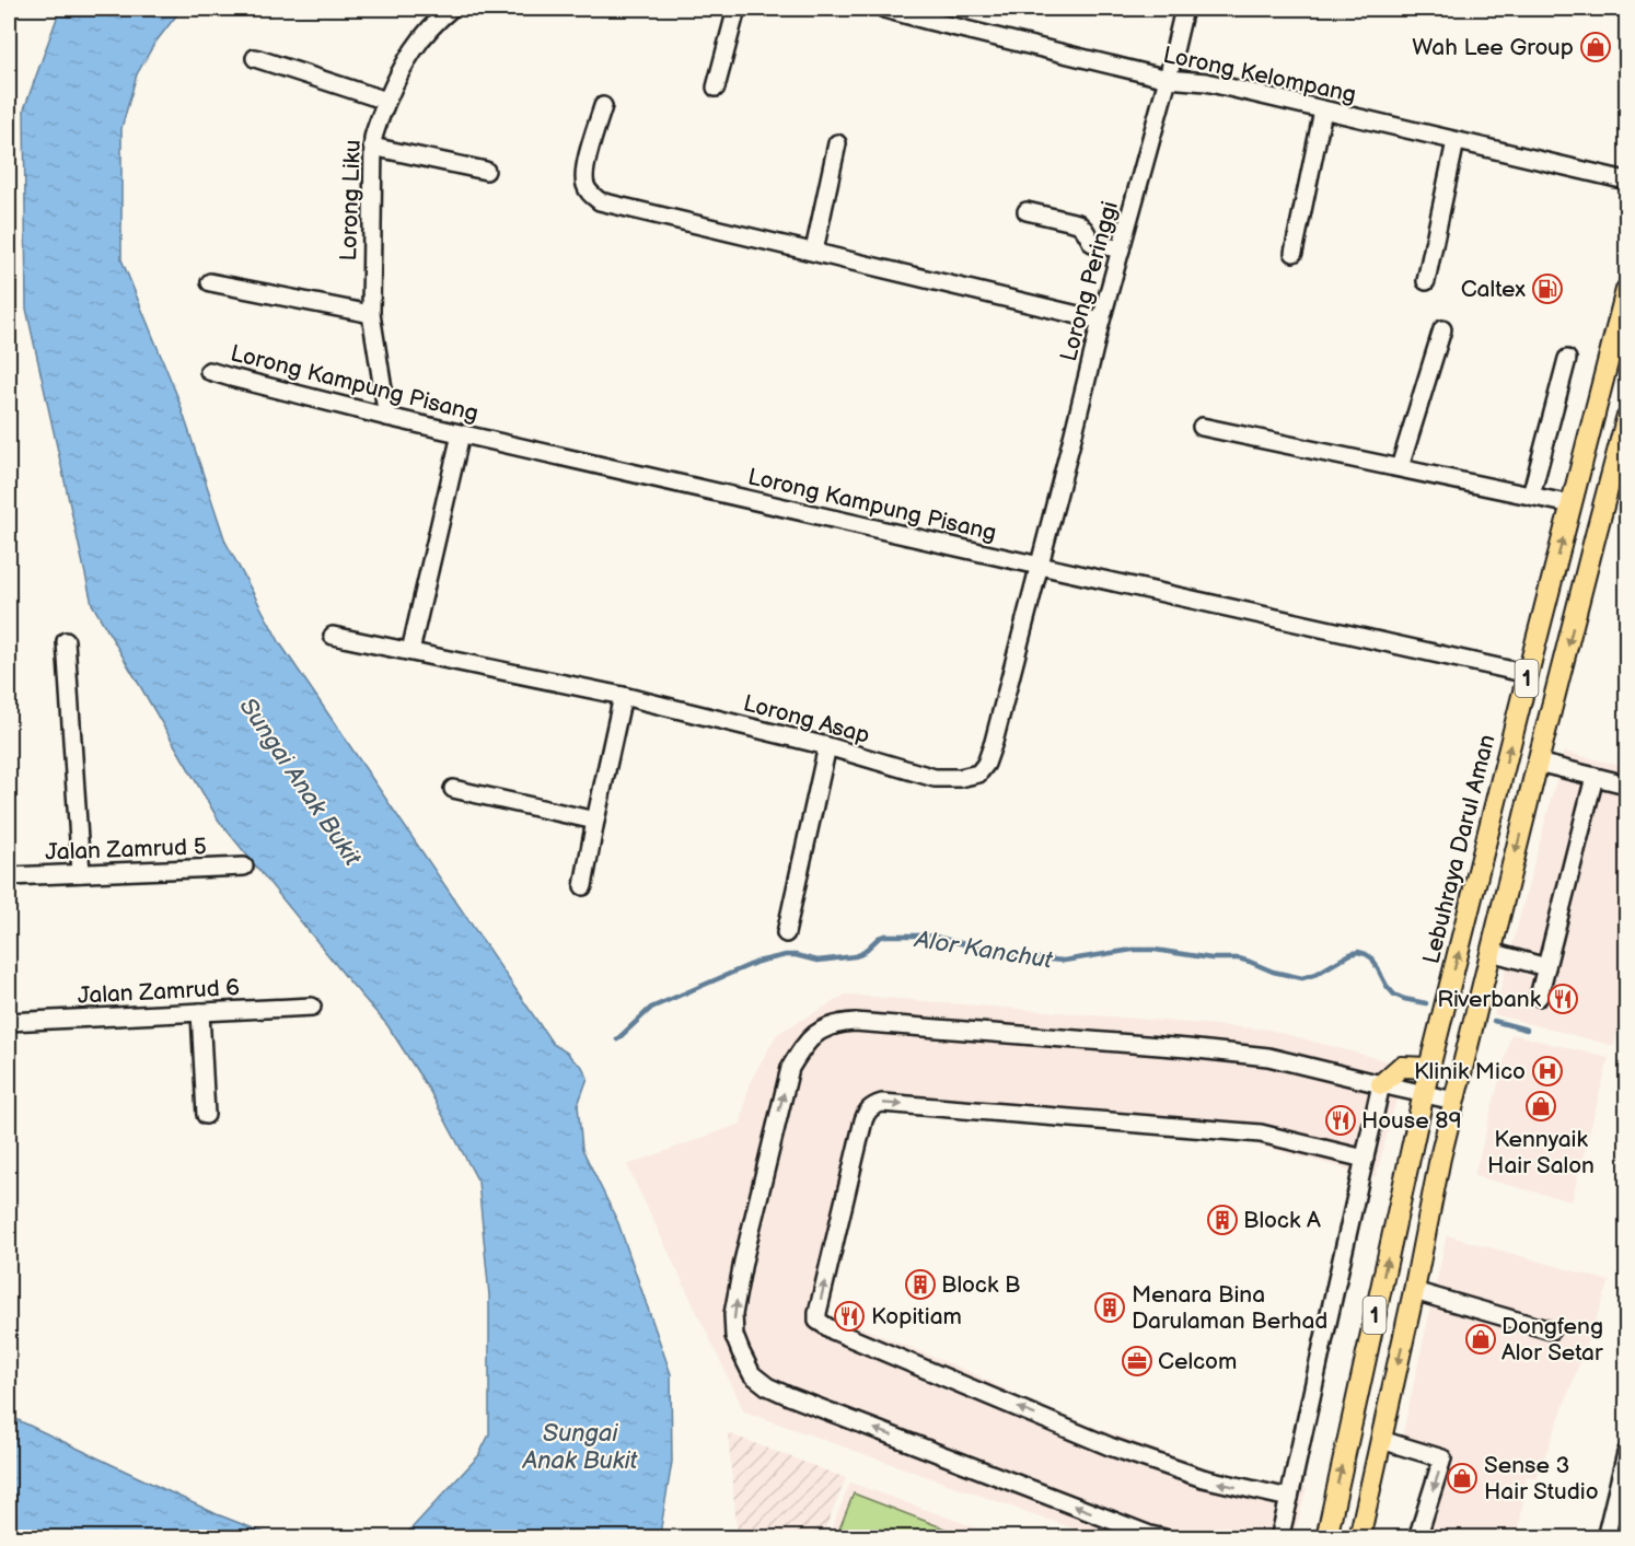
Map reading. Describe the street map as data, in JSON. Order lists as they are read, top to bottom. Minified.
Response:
{"streets":{"main road":["1","Lebuhraya Darul Aman"],"street":["Lorong Kelompang","Lorong Liku","Lorong Peringgi","Lorong Kampung Pisang","Lorong Asap","Jalan Zamrud 5","Jalan Zamrud 6"]},"crossings":[["Lorong Kelompang","Lorong Peringgi"],["Lorong Liku","Lorong Kampung Pisang"],["Lorong Peringgi","Lorong Kampung Pisang"],["Lorong Peringgi","Lorong Asap"],["Lorong Kampung Pisang","Lorong Asap"],["Lorong Kampung Pisang","Lebuhraya Darul Aman"]],"water":["Sungai Anak Bukit","Alor Kanchut"],"places":{"shop":["Wah Lee Group","Kennyaik Hair Salon","Dongfeng Alor Setar","Sense 3 Hair Studio"],"fuel station":["Caltex"],"restaurant":["Riverbank","House 89","Kopitiam"],"hospital":["Klinik Mico"],"building":["Block A","Block B","Menara Bina Darulaman Berhad"],"office":["Celcom"]}}
